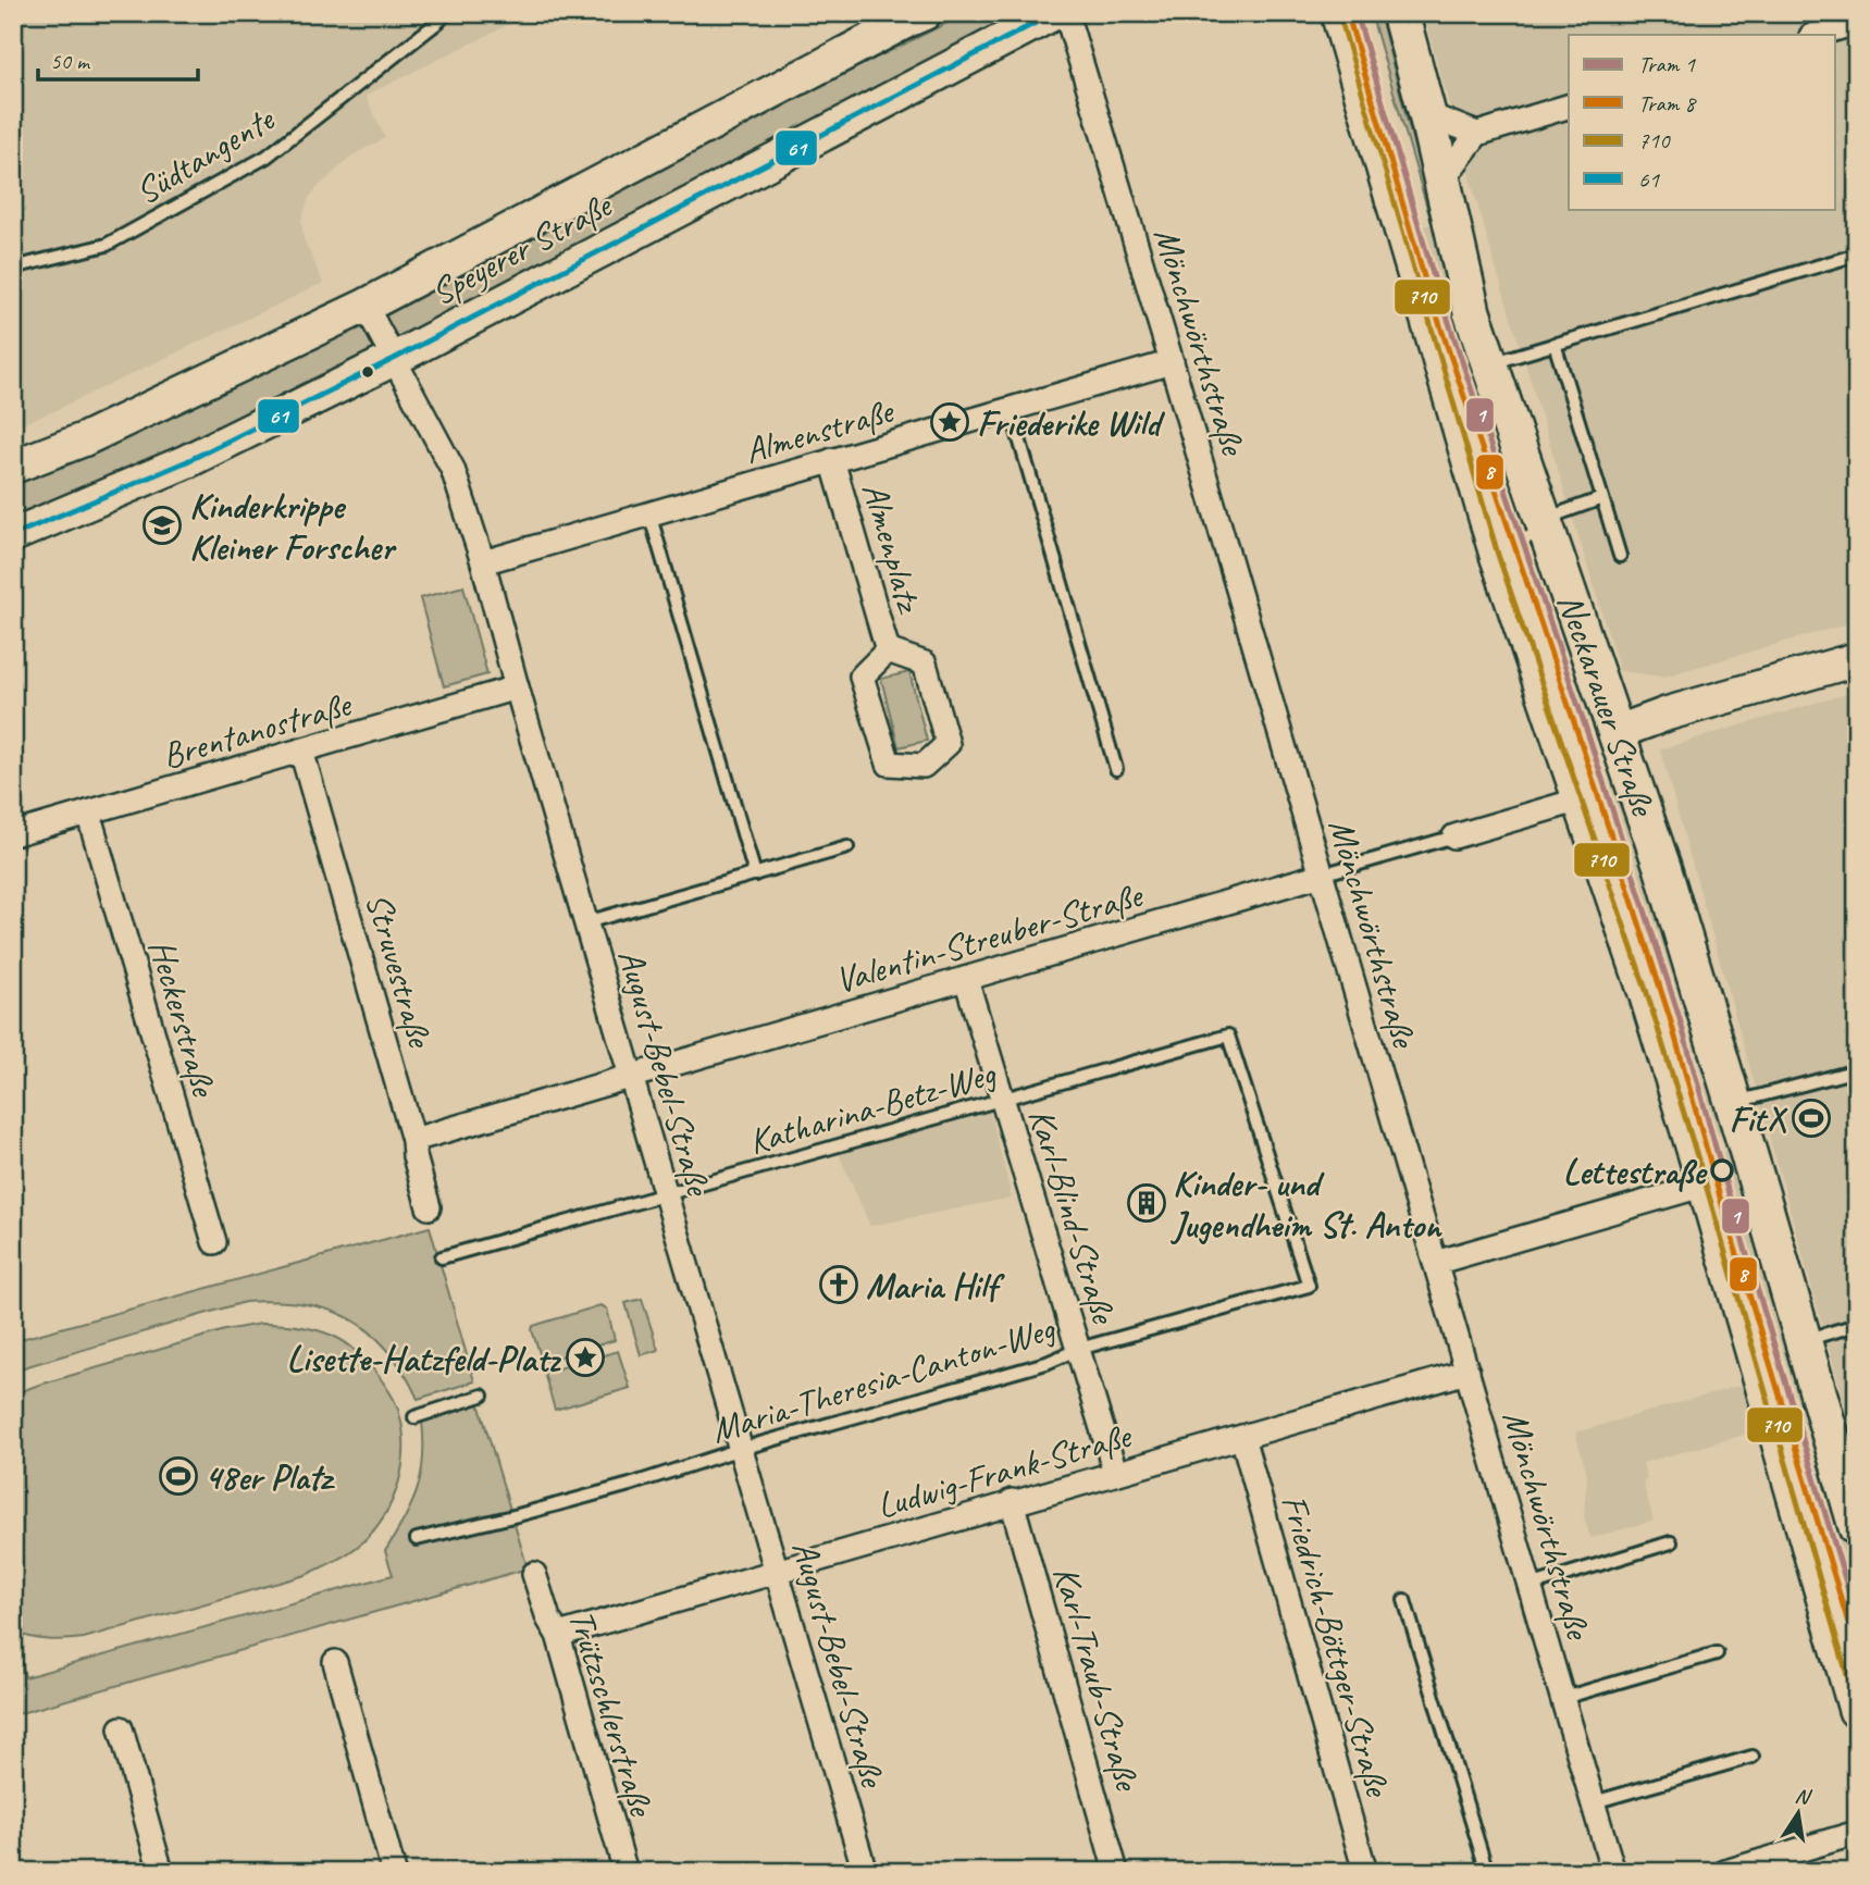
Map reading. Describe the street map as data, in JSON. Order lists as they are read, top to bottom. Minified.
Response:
{"streets":{"main road":["Neckarauer Straße"],"street":["Speyerer Straße","Mönchwörthstraße","Almenstraße","Almenplatz","Brentanostraße","Valentin-Streuber-Straße","Struvestraße","Heckerstraße","August-Bebel-Straße","Karl-Blind-Straße","Ludwig-Frank-Straße","Friedrich-Böttger-Straße","Karl-Traub-Straße","Trützschlerstraße"],"lane":["Südtangente","Katharina-Betz-Weg","Maria-Theresia-Canton-Weg"]},"crossings":[["Speyerer Straße","August-Bebel-Straße"],["Mönchwörthstraße","Almenstraße"],["Mönchwörthstraße","Valentin-Streuber-Straße"],["Mönchwörthstraße","Ludwig-Frank-Straße"],["Almenstraße","Almenplatz"],["Almenstraße","August-Bebel-Straße"],["Neckarauer Straße","Valentin-Streuber-Straße"],["Brentanostraße","Struvestraße"],["Brentanostraße","Heckerstraße"],["Brentanostraße","August-Bebel-Straße"],["Valentin-Streuber-Straße","Struvestraße"],["Valentin-Streuber-Straße","August-Bebel-Straße"],["Valentin-Streuber-Straße","Karl-Blind-Straße"],["August-Bebel-Straße","Katharina-Betz-Weg"],["August-Bebel-Straße","Maria-Theresia-Canton-Weg"],["August-Bebel-Straße","Ludwig-Frank-Straße"],["Katharina-Betz-Weg","Karl-Blind-Straße"],["Katharina-Betz-Weg","Maria-Theresia-Canton-Weg"],["Karl-Blind-Straße","Maria-Theresia-Canton-Weg"],["Karl-Blind-Straße","Ludwig-Frank-Straße"],["Ludwig-Frank-Straße","Friedrich-Böttger-Straße"],["Ludwig-Frank-Straße","Karl-Traub-Straße"],["Ludwig-Frank-Straße","Trützschlerstraße"]],"places":{"place":["Friederike Wild","Lisette-Hatzfeld-Platz"],"school or university":["Kinderkrippe Kleiner Forscher"],"sports":["FitX","48er Platz"],"other":["Lettestraße"],"building":["Kinder- und Jugendheim St. Anton"],"church":["Maria Hilf"]},"lines":["tram line 1","transit line 710","transit line 61","tram line 8"],"legend":["Tram 1","Tram 8","710","61"],"scale_bar":"50 m","north":"top"}
